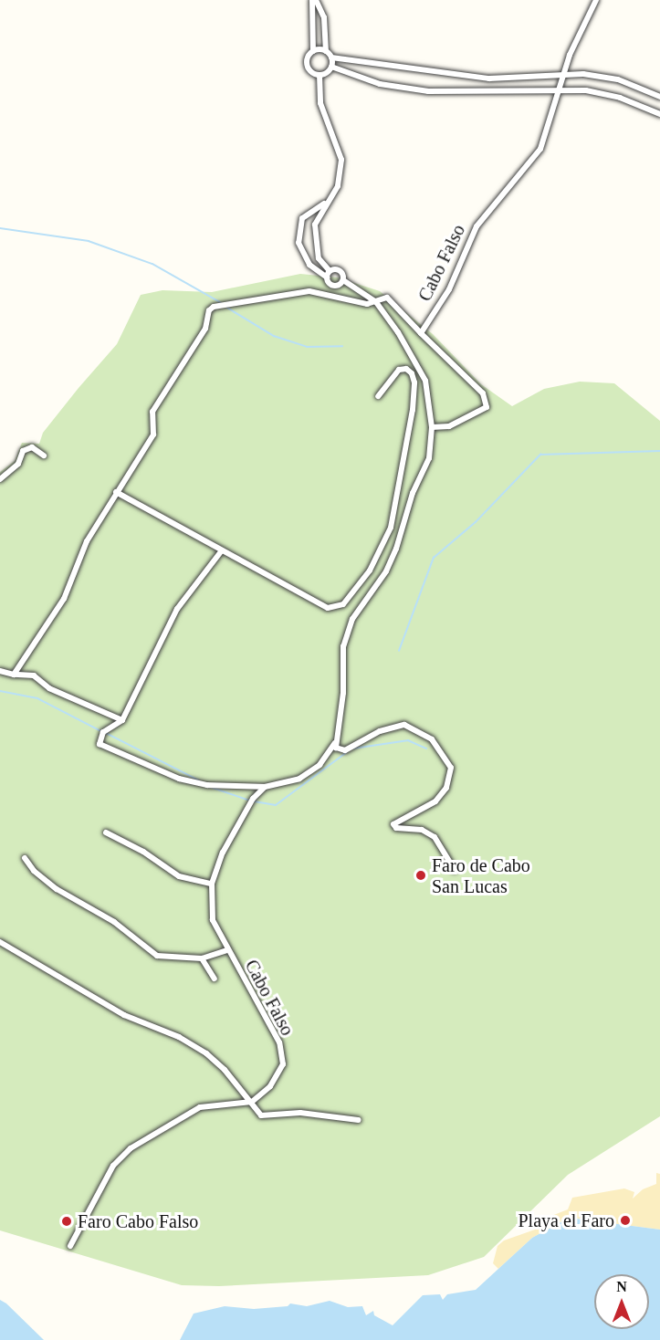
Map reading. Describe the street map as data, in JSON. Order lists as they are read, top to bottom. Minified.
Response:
{"streets":{"street":["Cabo Falso"]},"places":["Faro de Cabo San Lucas","Playa el Faro","Faro Cabo Falso"],"north":"top"}
